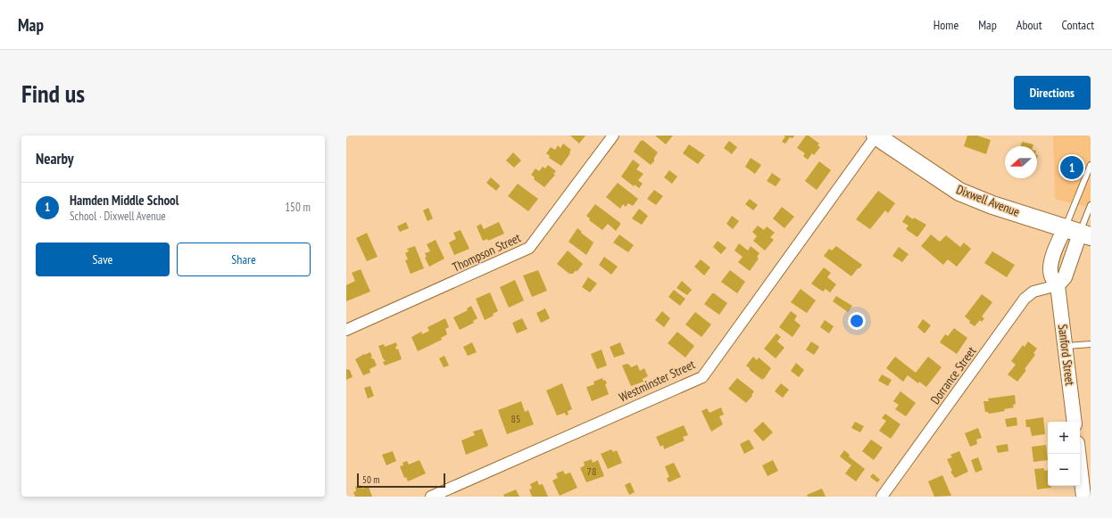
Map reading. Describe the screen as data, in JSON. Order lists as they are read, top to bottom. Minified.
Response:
{"streets":{"main road":["Dixwell Avenue"],"street":["Thompson Street","Sanford Street","Dorrance Street","Westminster Street"]},"crossings":[["Dixwell Avenue","Westminster Street"],["Sanford Street","Dorrance Street"]],"house_numbers":["85","78"],"scale_bar":"50 m","north":"left","page":{"header":"Map","nav":["Home","Map","About","Contact"],"buttons":["Directions",["Save","Share"]],"title":"Find us","heading":"Nearby","pins":"1","list":[{"mark":"1","name":"Hamden Middle School","note":"School · Dixwell Avenue","value":"150 m"}],"map_buttons":["+","−"],"scale":"50 m"}}
